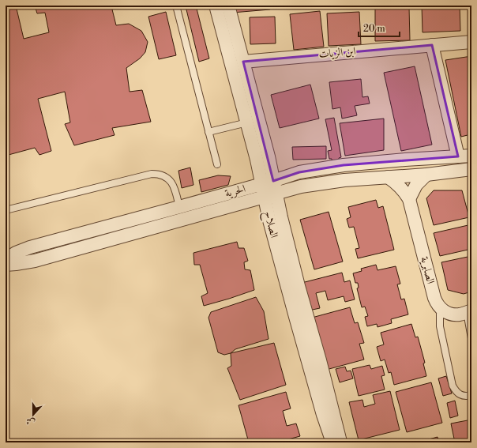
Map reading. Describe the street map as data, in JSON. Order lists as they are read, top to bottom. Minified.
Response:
{"streets":{"street":["ابن الزيات","الحرية","الصلاح","الصابرية"]},"crossings":[["ابن الزيات","الصلاح"],["الحرية","الصلاح"],["الحرية","الصابرية"]],"scale_bar":"20 m","north":"bottom"}
